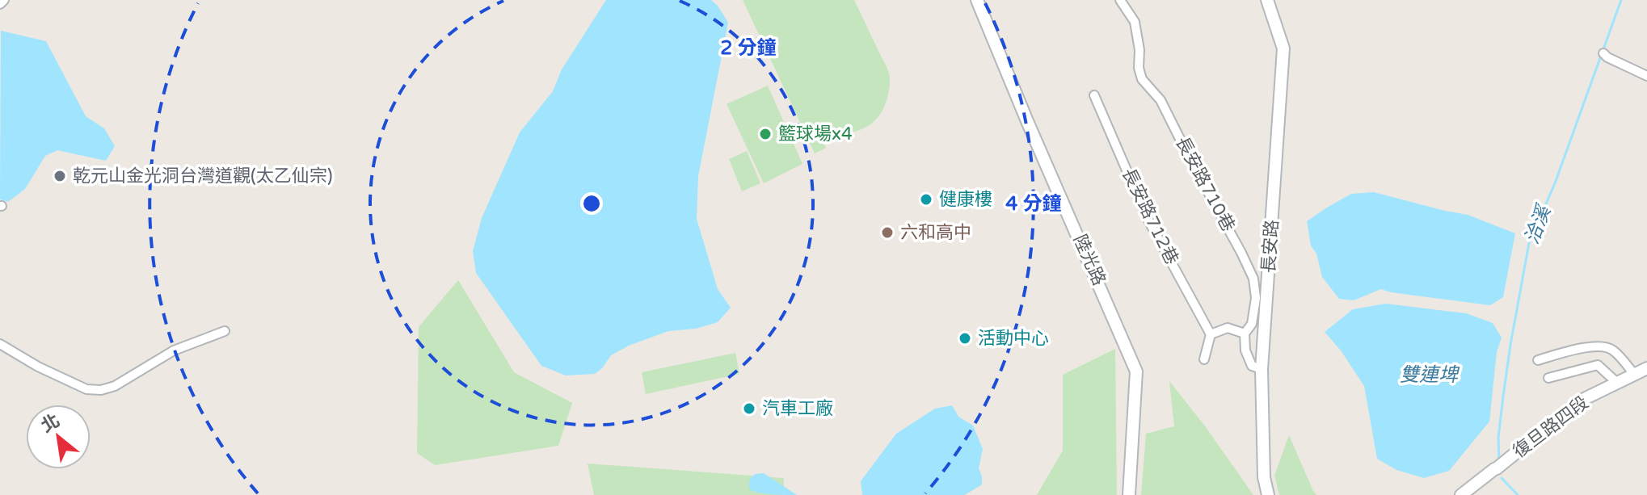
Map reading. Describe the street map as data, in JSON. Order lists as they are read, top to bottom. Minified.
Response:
{"streets":{"street":["長安路710巷","長安路712巷","長安路","陸光路","復旦路四段"]},"water":["洽溪","雙連埤"],"places":["籃球場x4","乾元山金光洞台灣道觀(太乙仙宗)","健康樓","六和高中","活動中心","汽車工廠"],"north":"top left","rings":["2 分鐘","4 分鐘"]}
